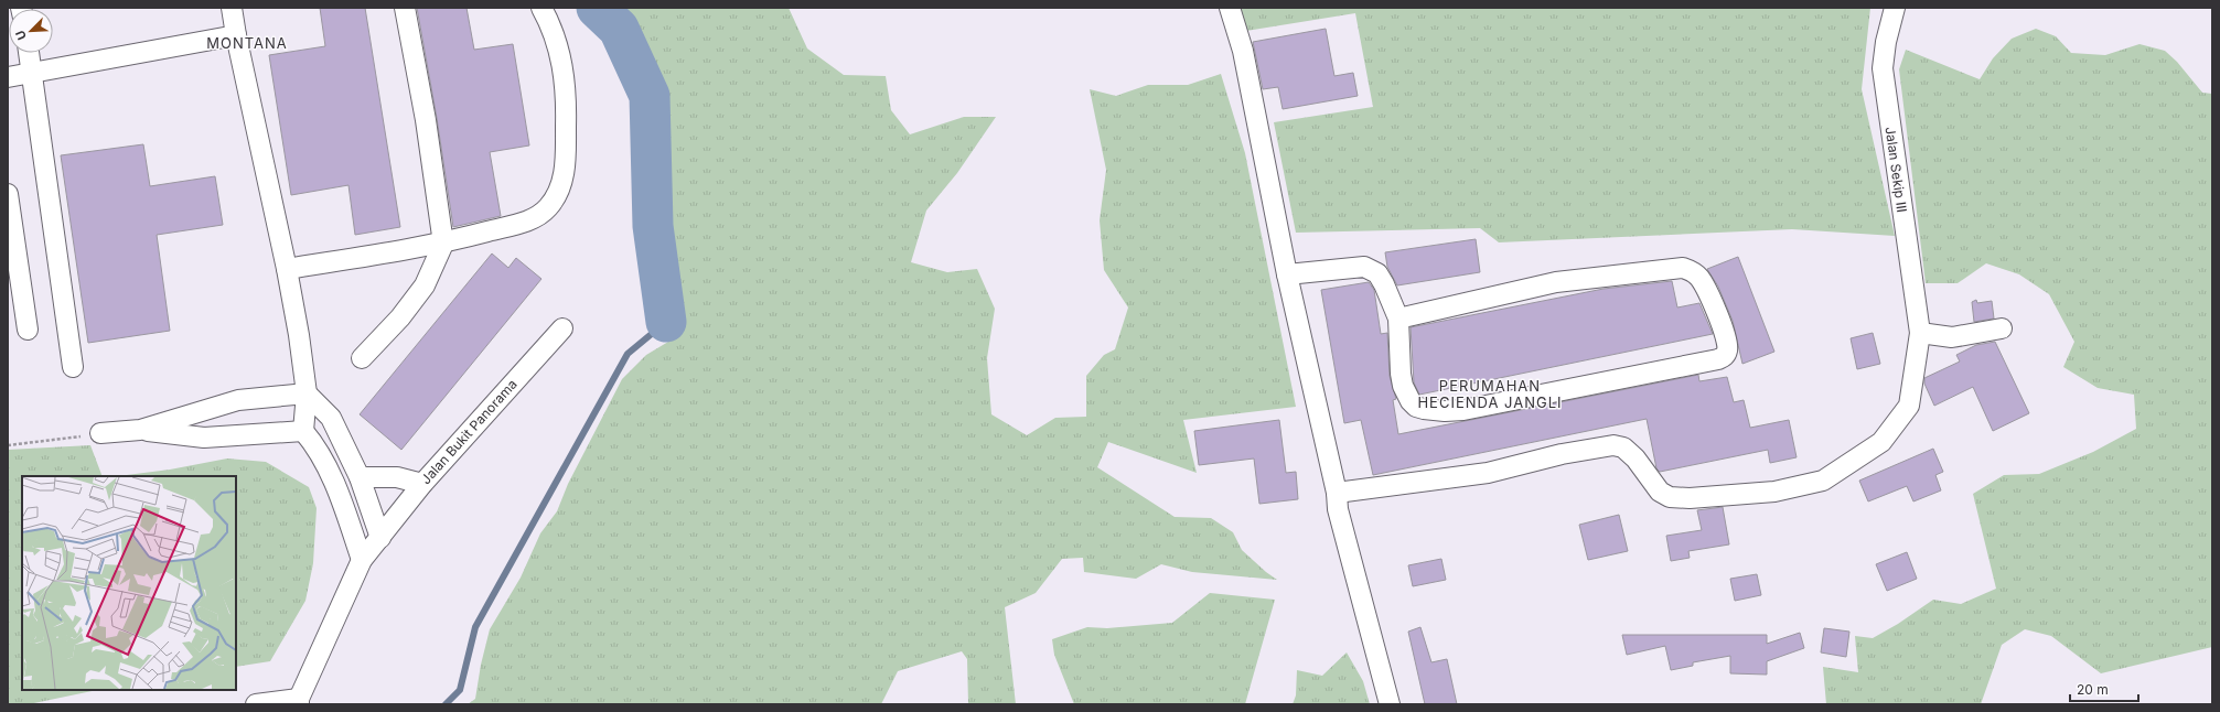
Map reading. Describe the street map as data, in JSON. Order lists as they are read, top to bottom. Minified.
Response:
{"streets":{"street":["Jalan Sekip III","Jalan Bukit Panorama"]},"districts":["MONTANA","PERUMAHAN HECIENDA JANGLI"],"scale_bar":"20 m","north":"bottom left"}
